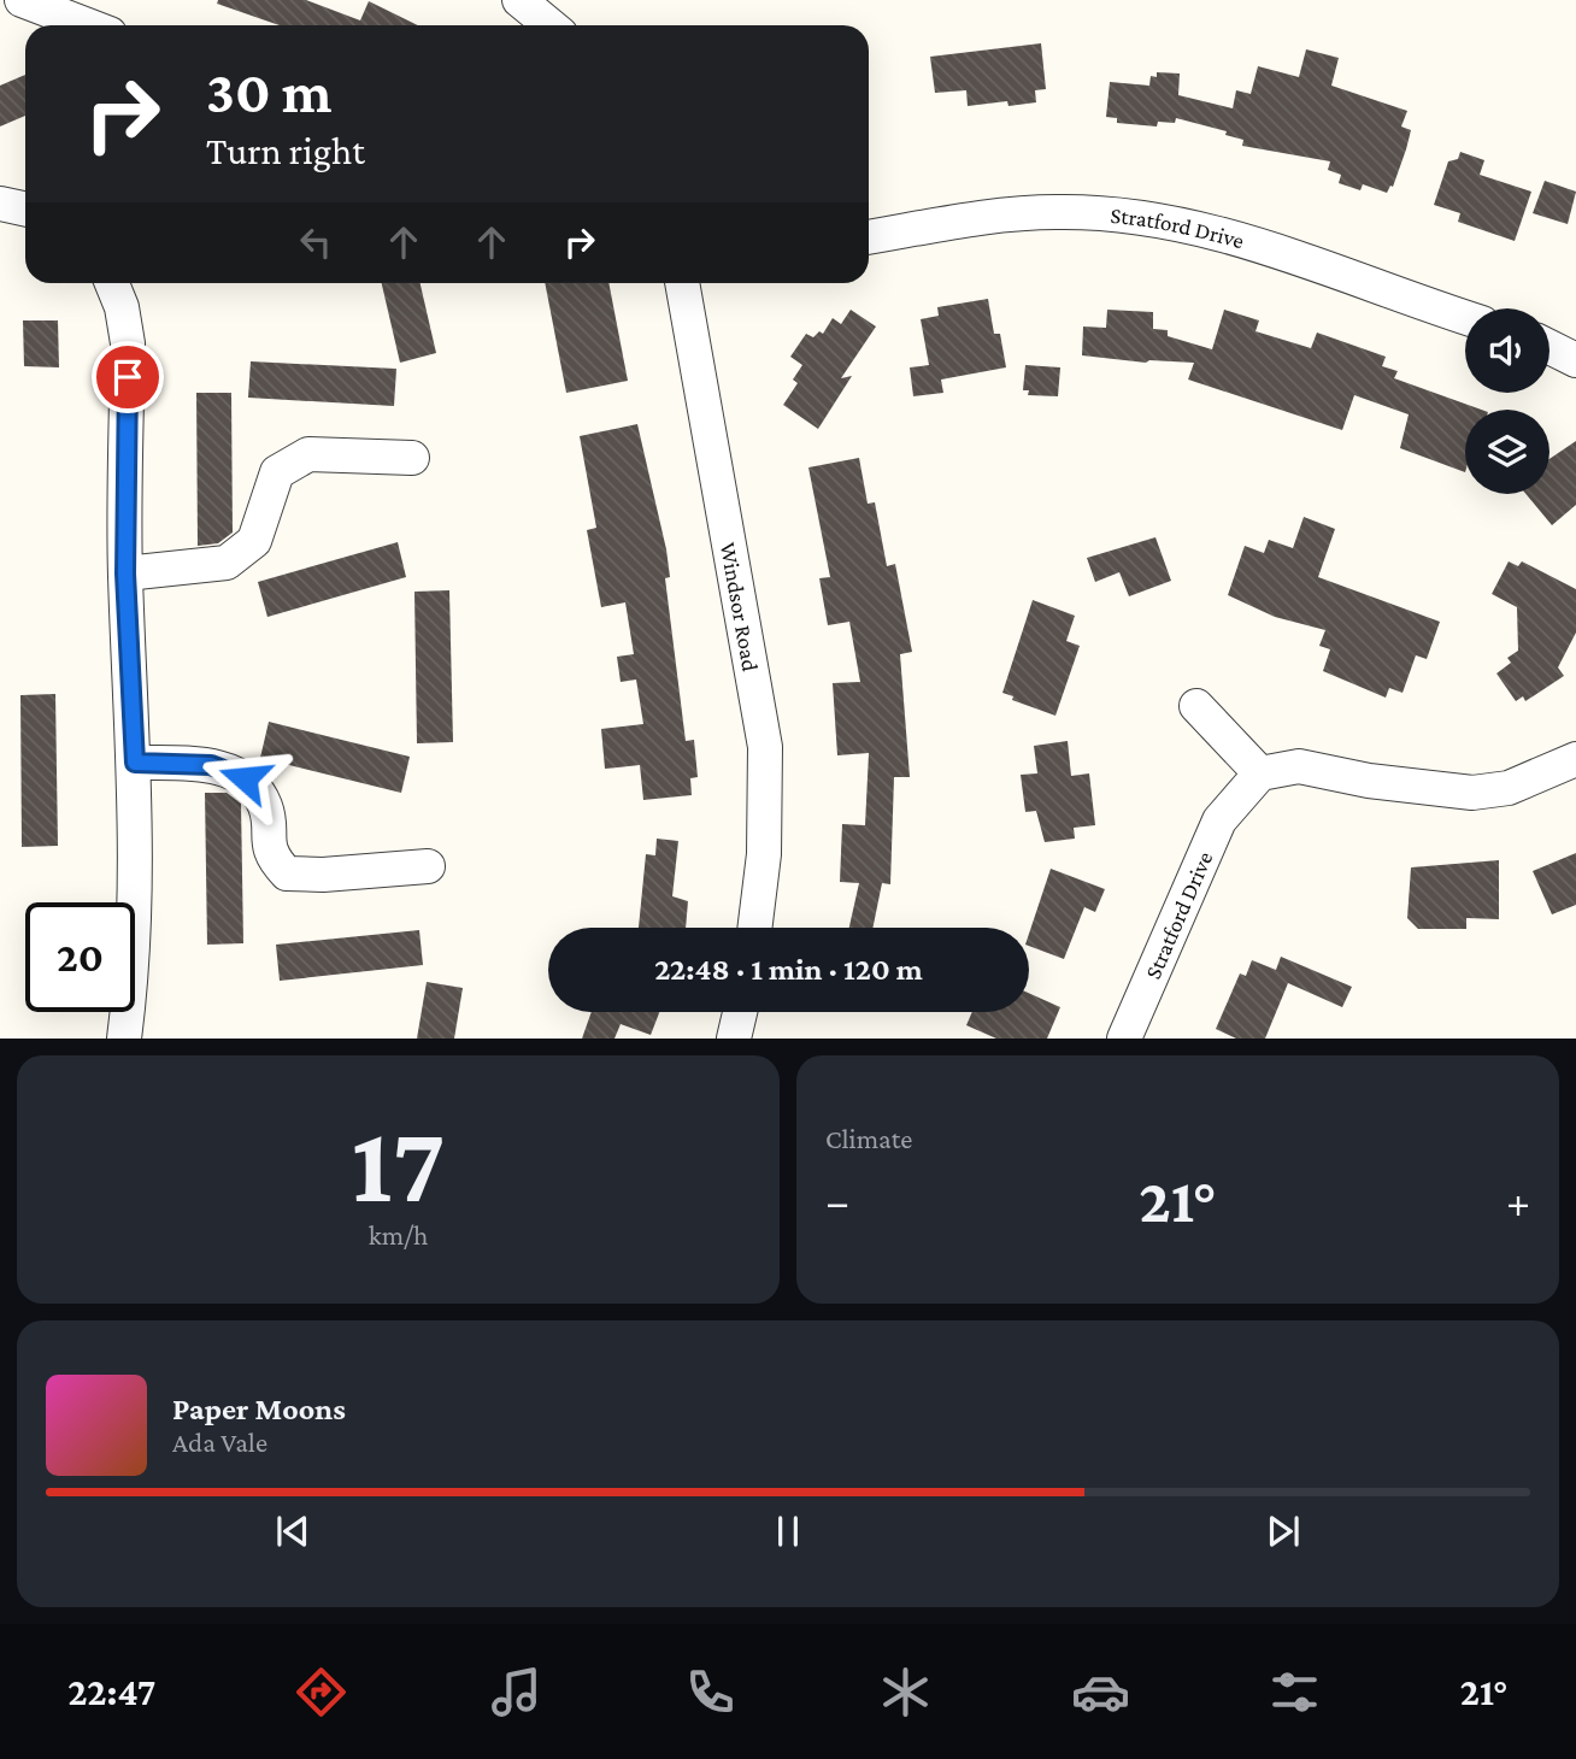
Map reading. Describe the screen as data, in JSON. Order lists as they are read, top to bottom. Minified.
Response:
{"streets":{"street":["Stratford Drive","Windsor Road"]},"page":{"turn":["30 m","Turn right"],"limit":"20","trip":"22:48 · 1 min · 120 m","tile":[["17","km/h"],"Climate"],"heat":["−","21°","+"],"song":["Paper Moons","Ada Vale"],"tabs":["22:47","21°"]}}
